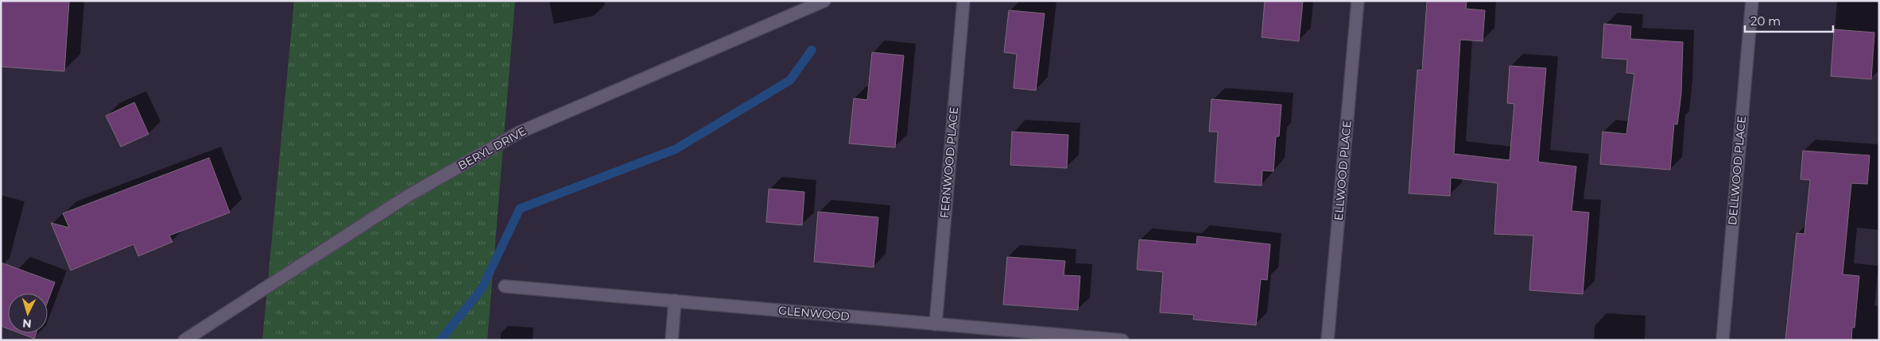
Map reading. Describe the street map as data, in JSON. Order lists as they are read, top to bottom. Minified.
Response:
{"streets":{"street":["BERYL DRIVE","FERNWOOD PLACE","ELLWOOD PLACE","DELLWOOD PLACE","GLENWOOD"]},"crossings":[["FERNWOOD PLACE","GLENWOOD"]],"scale_bar":"20 m","north":"bottom"}
